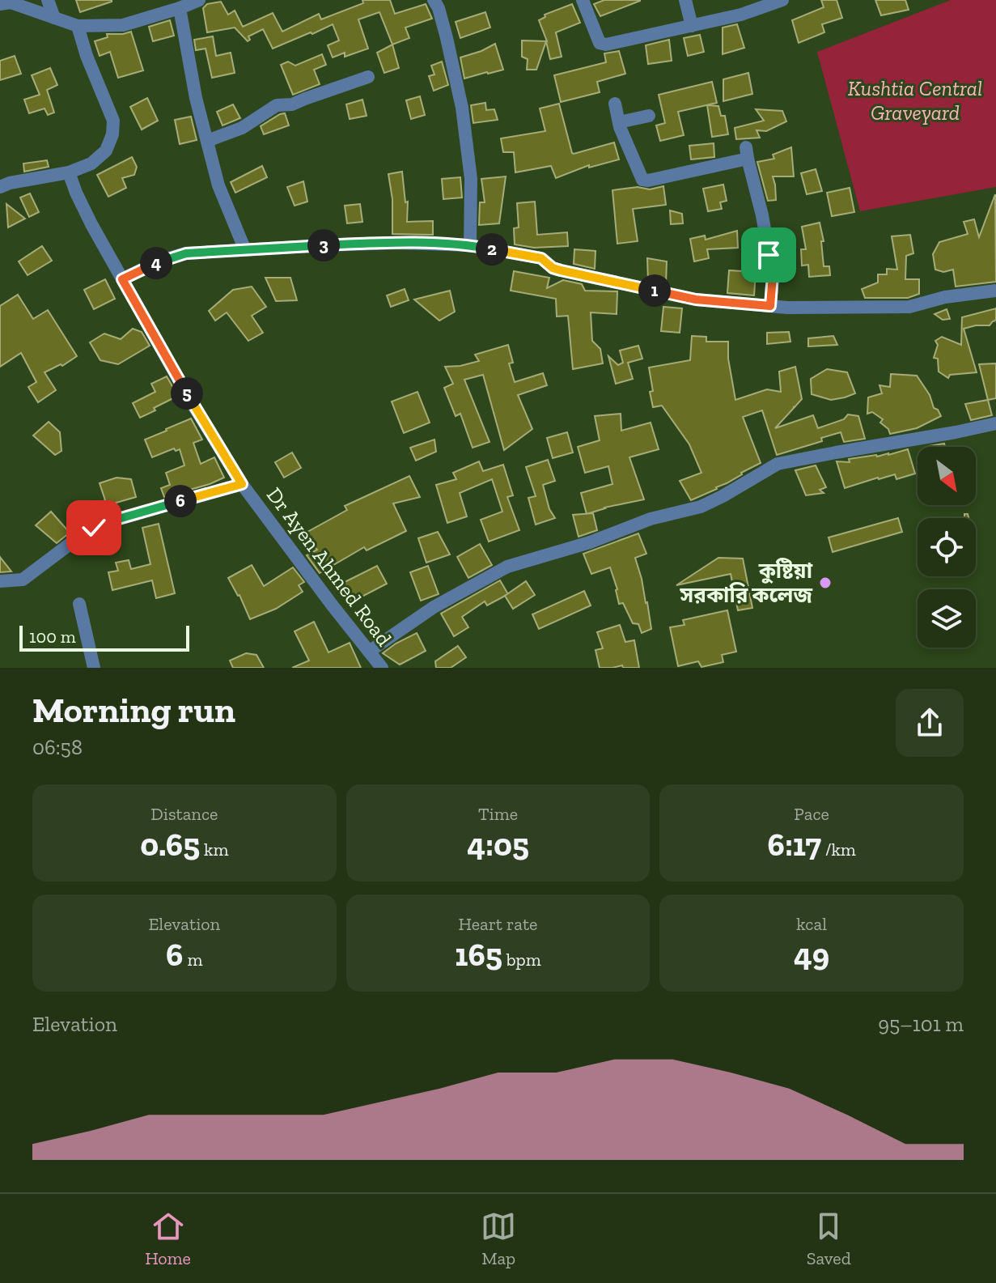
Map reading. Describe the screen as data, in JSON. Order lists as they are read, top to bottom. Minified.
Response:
{"streets":{"street":["Dr Ayen Ahmed Road"]},"parks":["Kushtia Central Graveyard"],"places":["কুষ্টিয়া সরকারি কলেজ"],"scale_bar":"100 m","north":"bottom right","page":{"pins":["3","2","4","1","5","6"],"scale":"100 m","heading":["Morning run","06:58"],"stats":[["Distance","0.65 km"],["Time","4:05"],["Pace","6:17 /km"],["Elevation","6 m"],["Heart rate","165 bpm"],["kcal","49"]],"chart":["Elevation","95–101 m"],"tabs":["Home","Map","Saved"]}}
